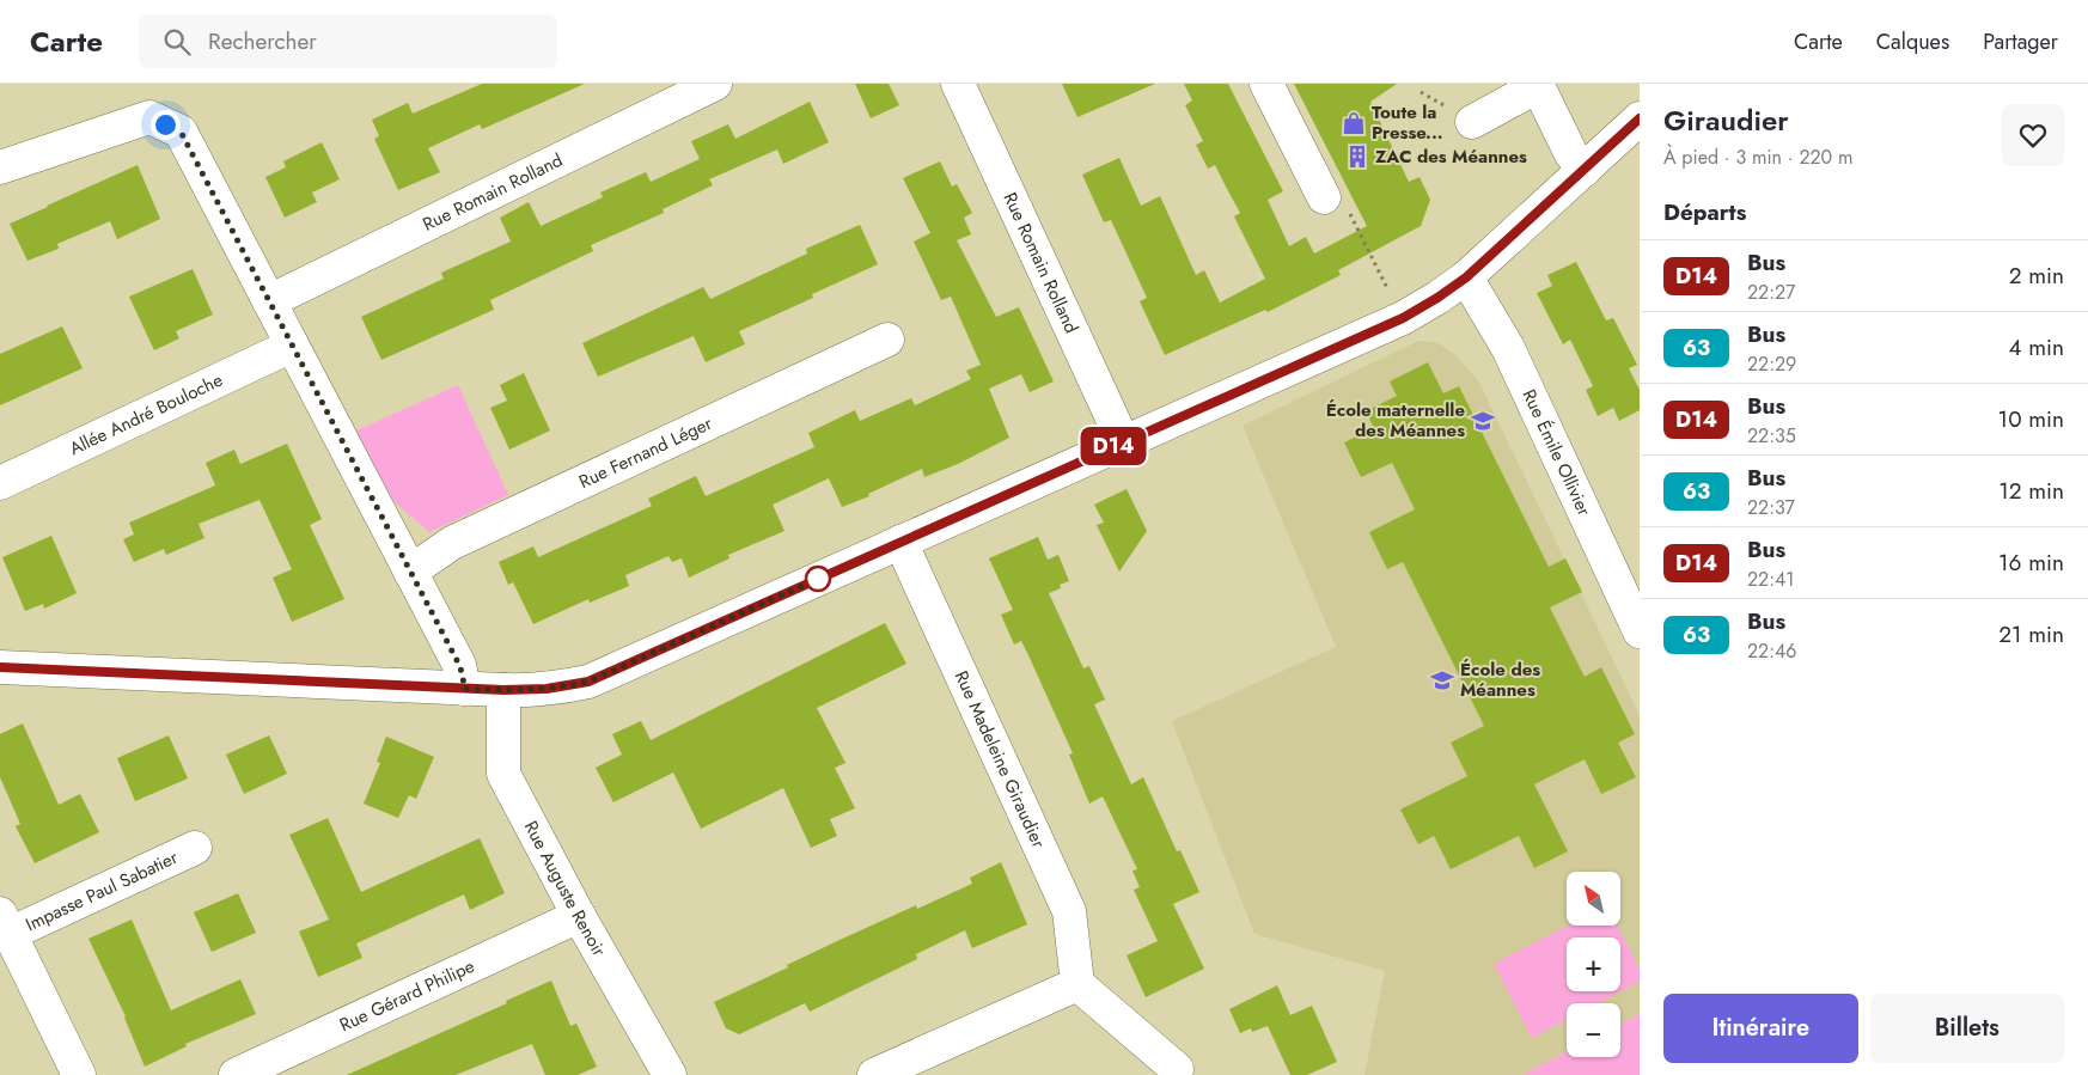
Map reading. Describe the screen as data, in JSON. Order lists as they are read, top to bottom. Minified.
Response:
{"streets":{"street":["Rue Romain Rolland","Allée André Bouloche","Rue Fernand Léger","Rue Émile Ollivier","Rue Madeleine Giraudier","Rue Auguste Renoir","Impasse Paul Sabatier","Rue Gérard Philipe"]},"crossings":[["Rue Auguste Renoir","Rue Gérard Philipe"]],"places":{"shop":["Toute la Presse..."],"building":["ZAC des Méannes"],"school or university":["École maternelle des Méannes","École des Méannes"]},"lines":["bus line D14"],"north":"top left","page":{"header":"Carte","search":"Rechercher","nav":["Carte","Calques","Partager"],"on_map":"D14","heading":[["Giraudier","À pied · 3 min · 220 m"],"Départs"],"list":[{"mark":"D14","name":"Bus","note":"22:27","value":"2 min"},{"mark":"63","name":"Bus","note":"22:29","value":"4 min"},{"mark":"D14","name":"Bus","note":"22:35","value":"10 min"},{"mark":"63","name":"Bus","note":"22:37","value":"12 min"},{"mark":"D14","name":"Bus","note":"22:41","value":"16 min"},{"mark":"63","name":"Bus","note":"22:46","value":"21 min"}],"map_buttons":["+","−"],"buttons":["Itinéraire","Billets"]}}
